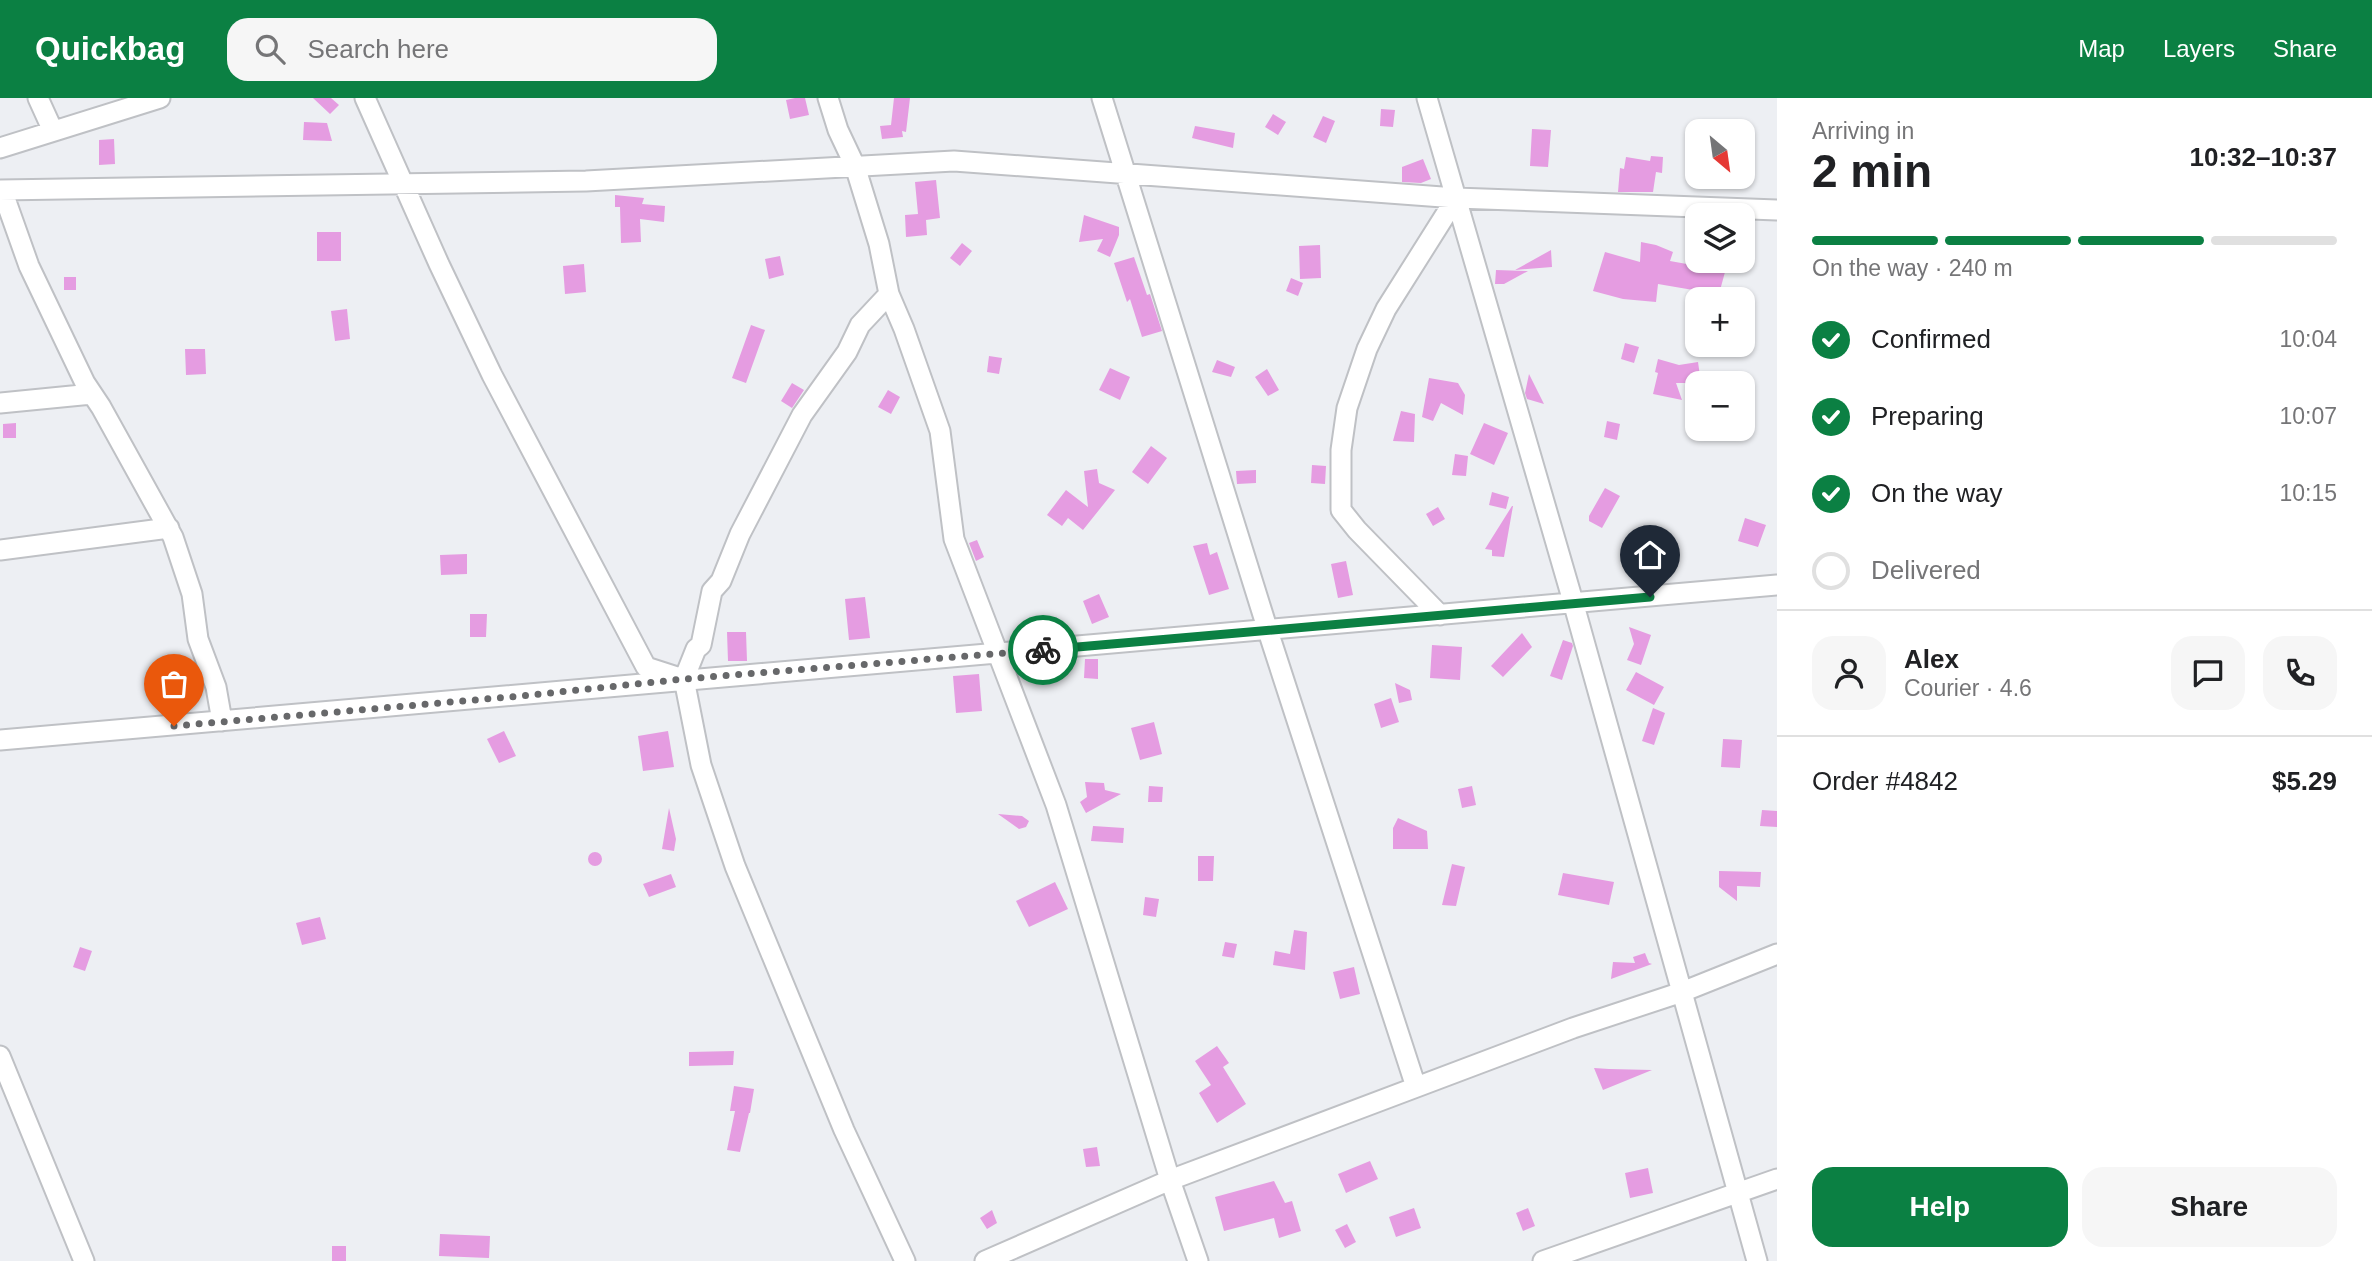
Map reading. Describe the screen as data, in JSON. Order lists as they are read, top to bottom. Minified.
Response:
{"north":"bottom right","page":{"header":"Quickbag","search":"Search here","nav":["Map","Layers","Share"],"heading":["2 min","Arriving in","10:32–10:37"],"panel":["Alex","Courier · 4.6","Order #4842","$5.29"],"map_buttons":["+","−"],"bar":"On the way · 240 m","list":[["Confirmed","10:04"],["Preparing","10:07"],["On the way","10:15"],"Delivered"],"buttons":["Help","Share"]}}
